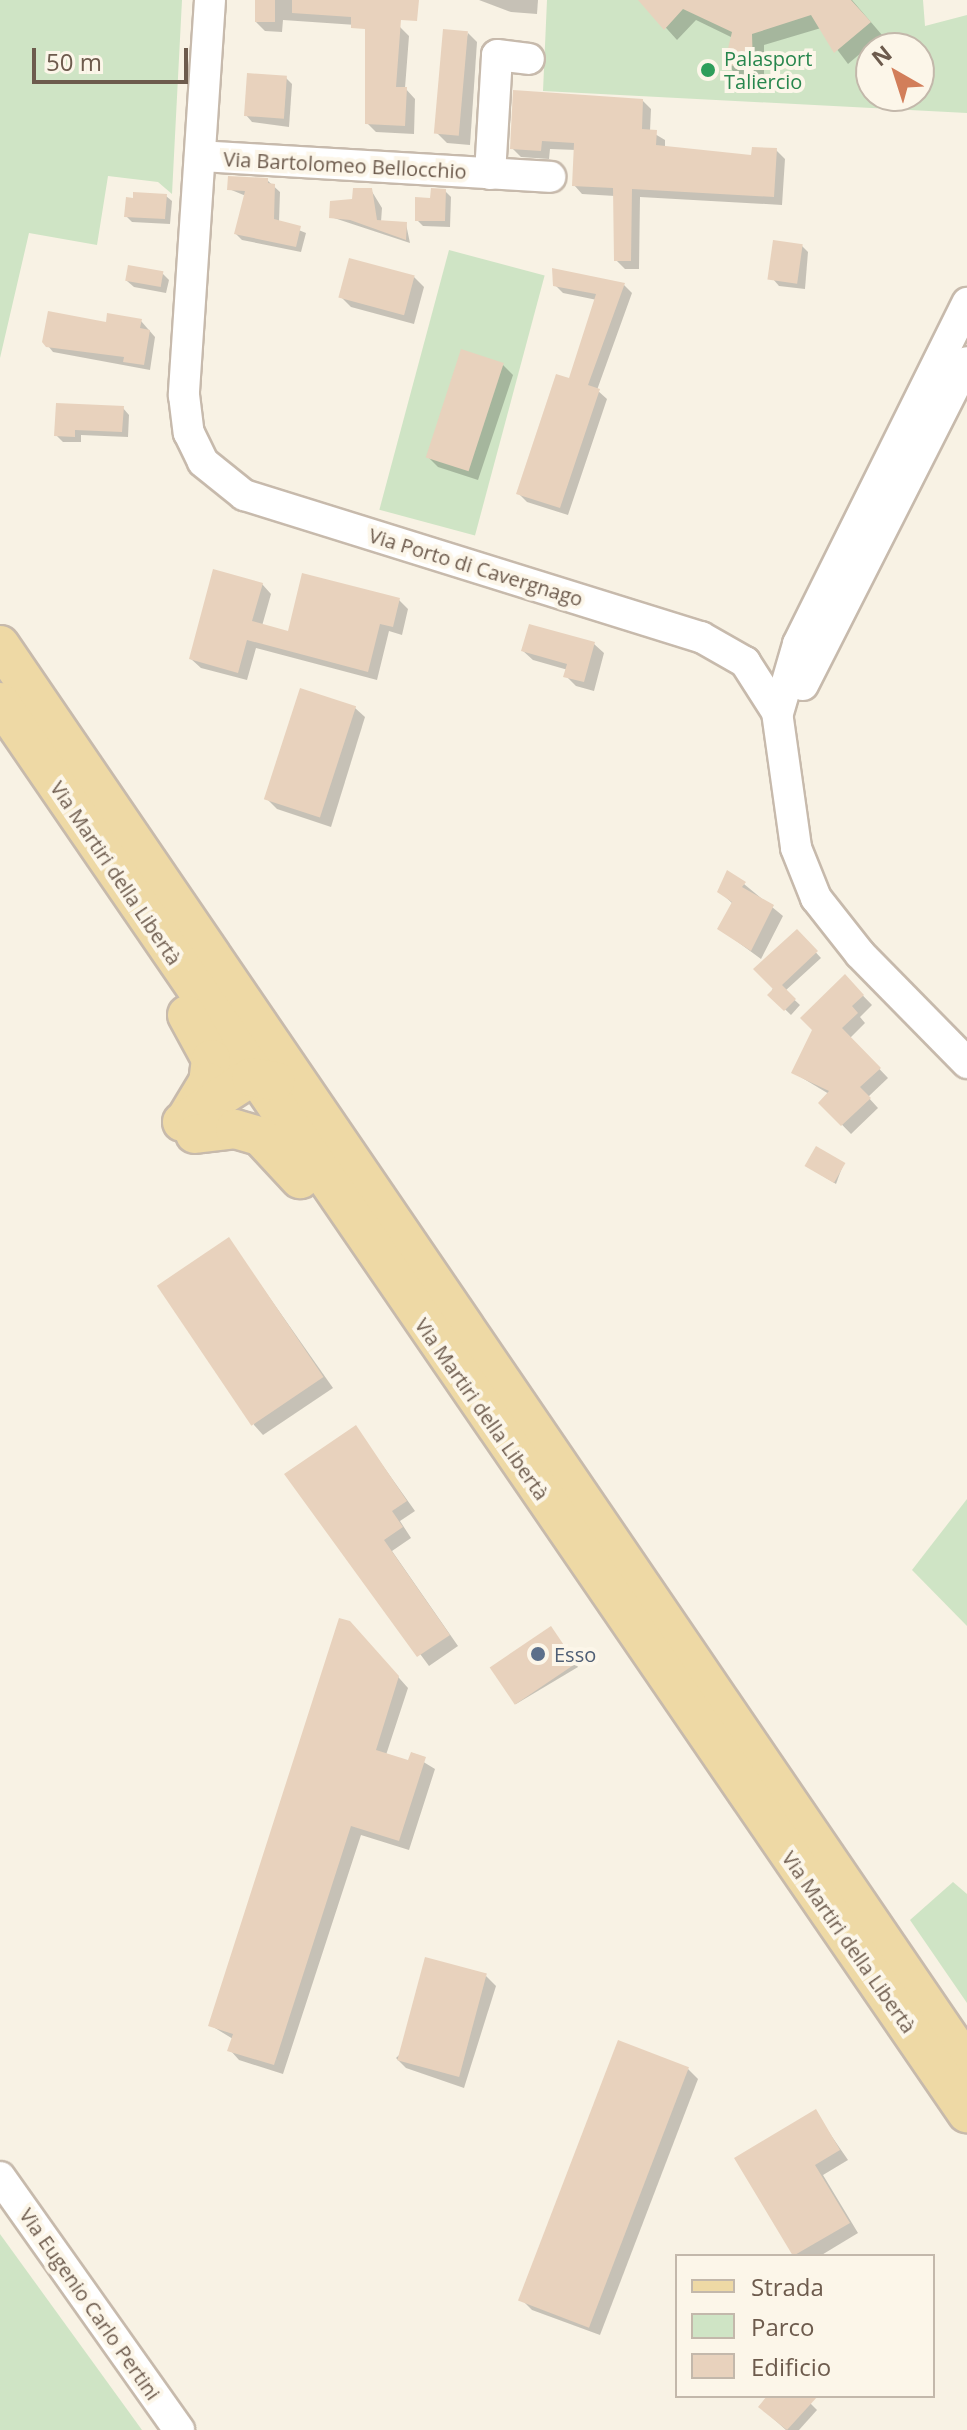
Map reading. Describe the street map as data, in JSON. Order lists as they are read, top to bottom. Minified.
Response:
{"streets":{"main road":["Via Martiri della Libertà"],"street":["Via Bartolomeo Bellocchio","Via Porto di Cavergnago","Via Eugenio Carlo Pertini"]},"crossings":[["Via Bartolomeo Bellocchio","Via Porto di Cavergnago"]],"places":["Palasport Taliercio","Esso"],"legend":["Strada","Parco","Edificio"],"scale_bar":"50 m","north":"top left"}
